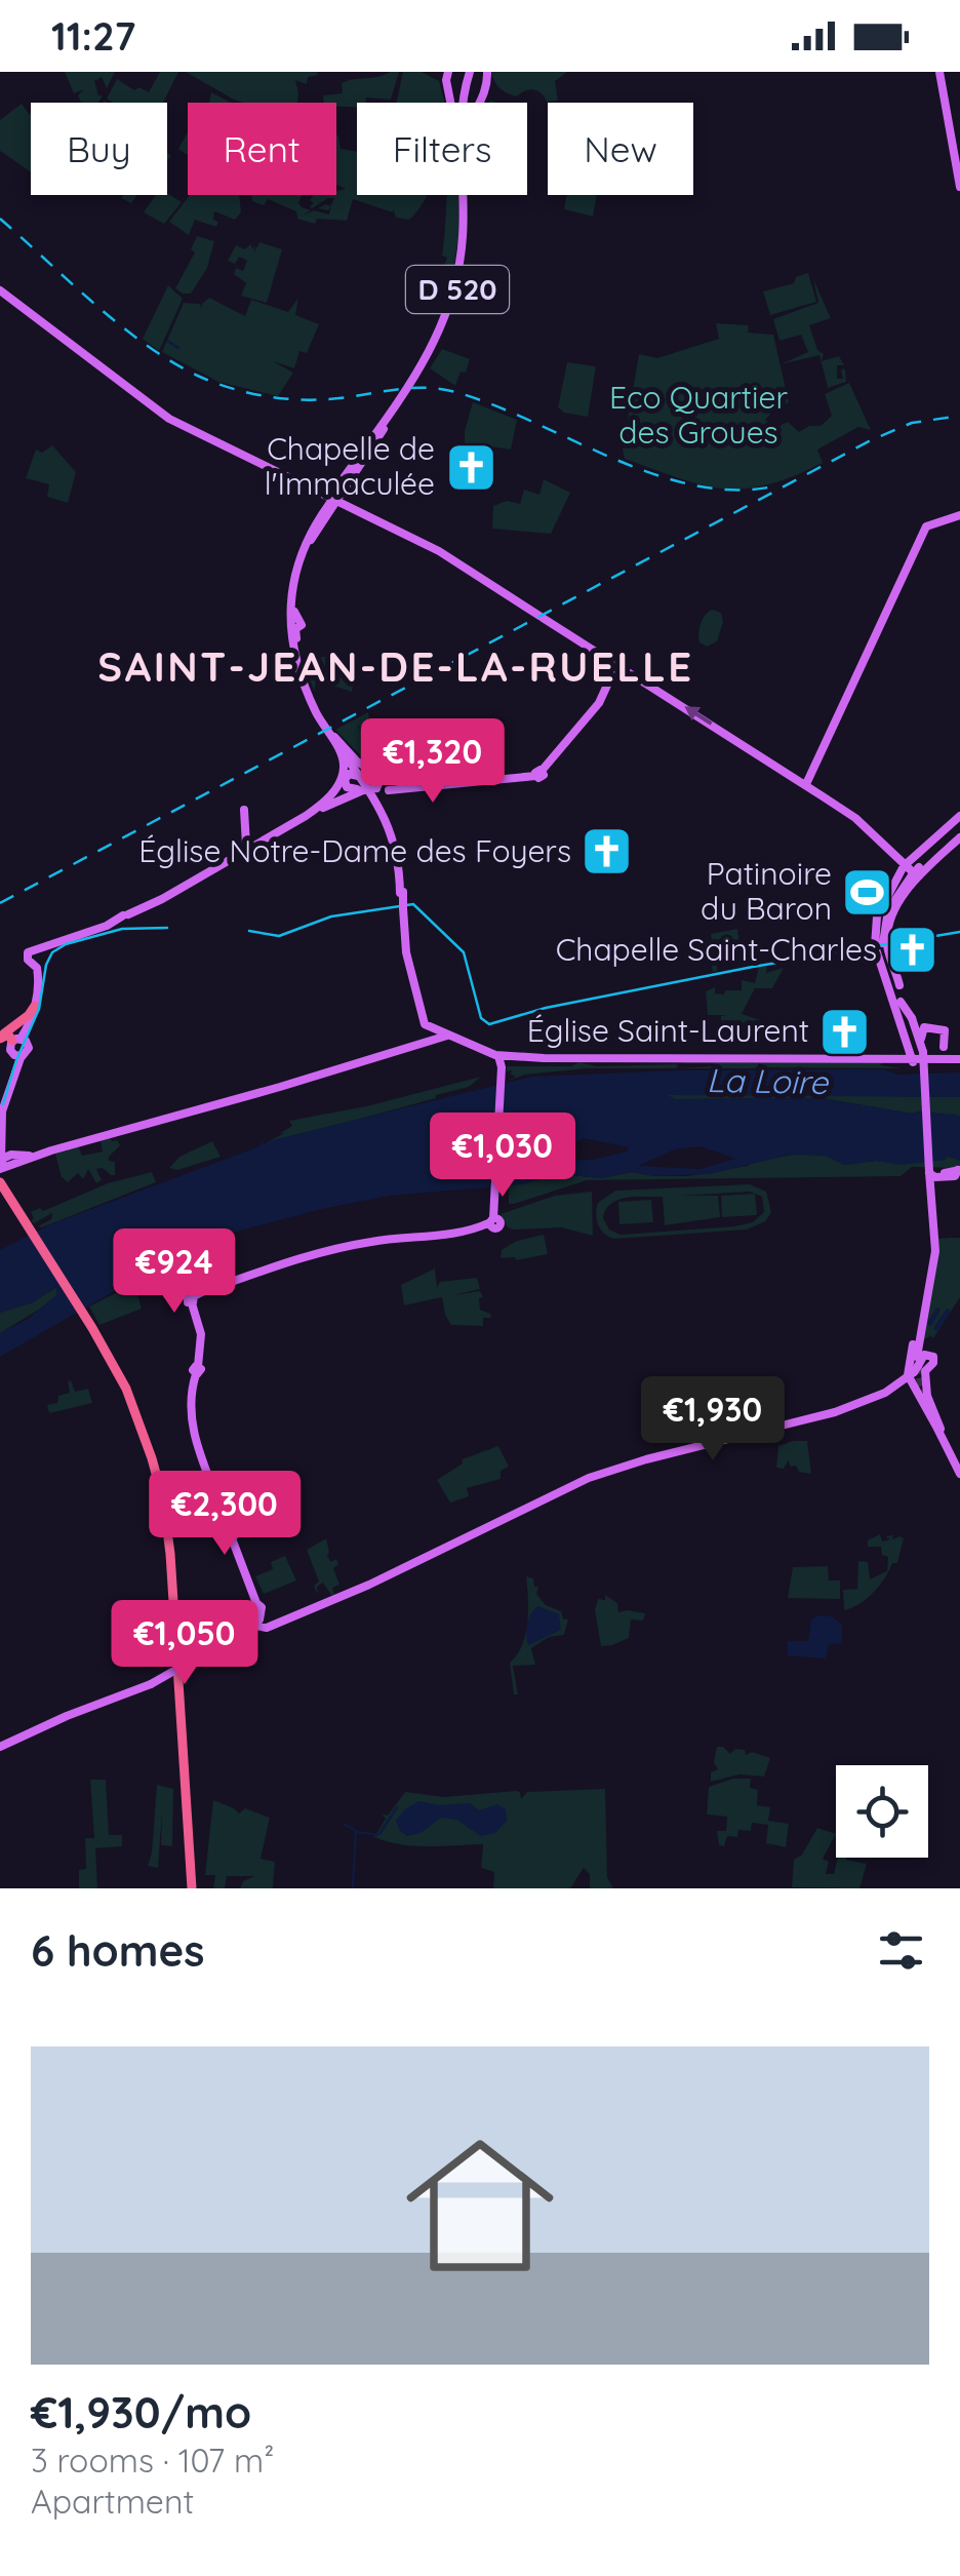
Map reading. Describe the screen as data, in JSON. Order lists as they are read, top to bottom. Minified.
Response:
{"streets":{"main road":["D 520"]},"districts":["SAINT-JEAN-DE-LA-RUELLE"],"water":["La Loire"],"parks":["Eco Quartier des Groues"],"places":{"church":["Chapelle de l'Immaculée","Église Notre-Dame des Foyers","Chapelle Saint-Charles","Église Saint-Laurent"],"sports":["Patinoire du Baron"]},"page":{"status":"11:27","chip":["Buy","Rent","Filters","New"],"price":["€1,320","€1,030","€924","€1,930","€2,300","€1,050"],"heading":"6 homes","list":[{"name":"€1,930/mo","note":"3 rooms · 107 m² · Apartment"}]}}
